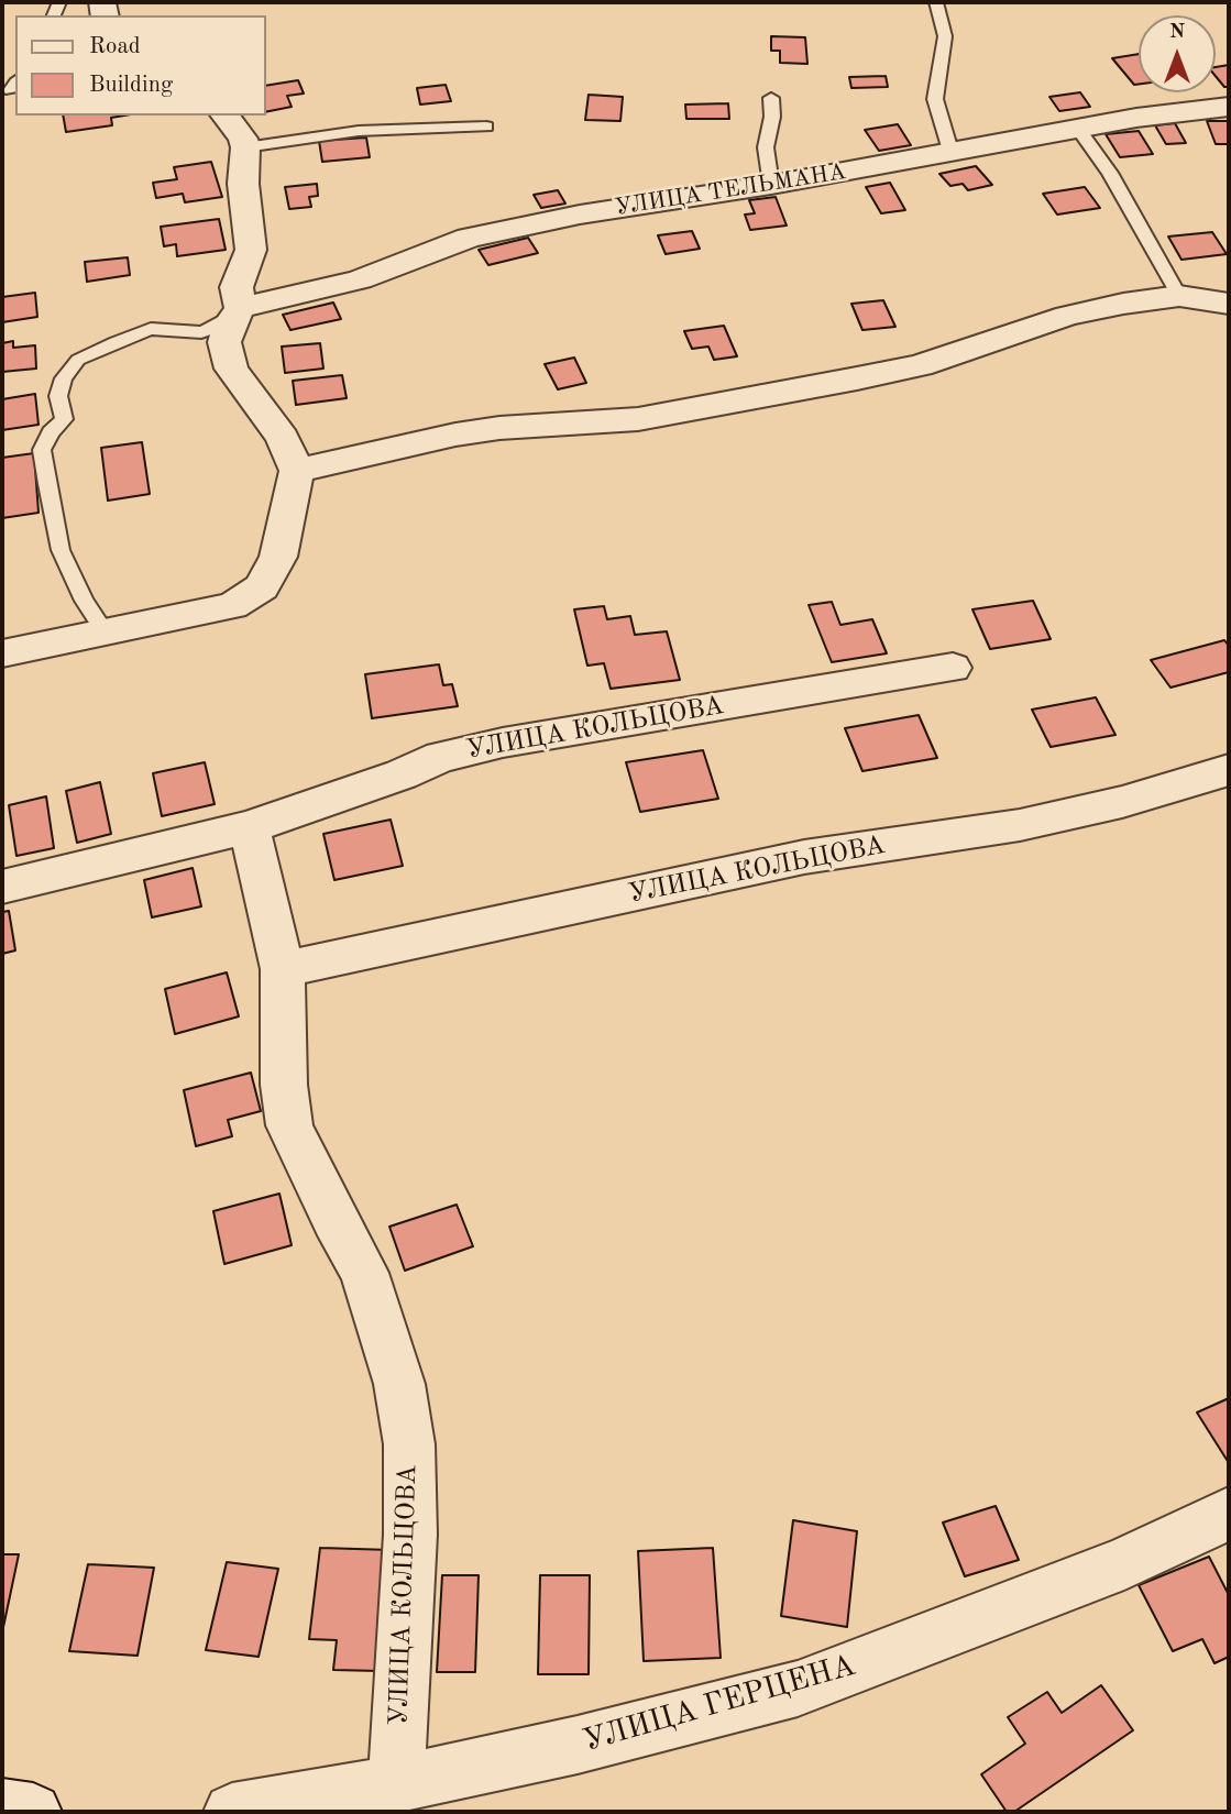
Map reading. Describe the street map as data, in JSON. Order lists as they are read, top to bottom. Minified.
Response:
{"streets":{"street":["УЛИЦА ТЕЛЬМАНА","УЛИЦА КОЛЬЦOВА","УЛИЦА КОЛЬЦОВА","УЛИЦА ГЕРЦЕНА"]},"crossings":[["УЛИЦА КОЛЬЦOВА","УЛИЦА КОЛЬЦОВА"],["УЛИЦА КОЛЬЦОВА","УЛИЦА ГЕРЦЕНА"]],"legend":["Road","Building"],"north":"top"}
